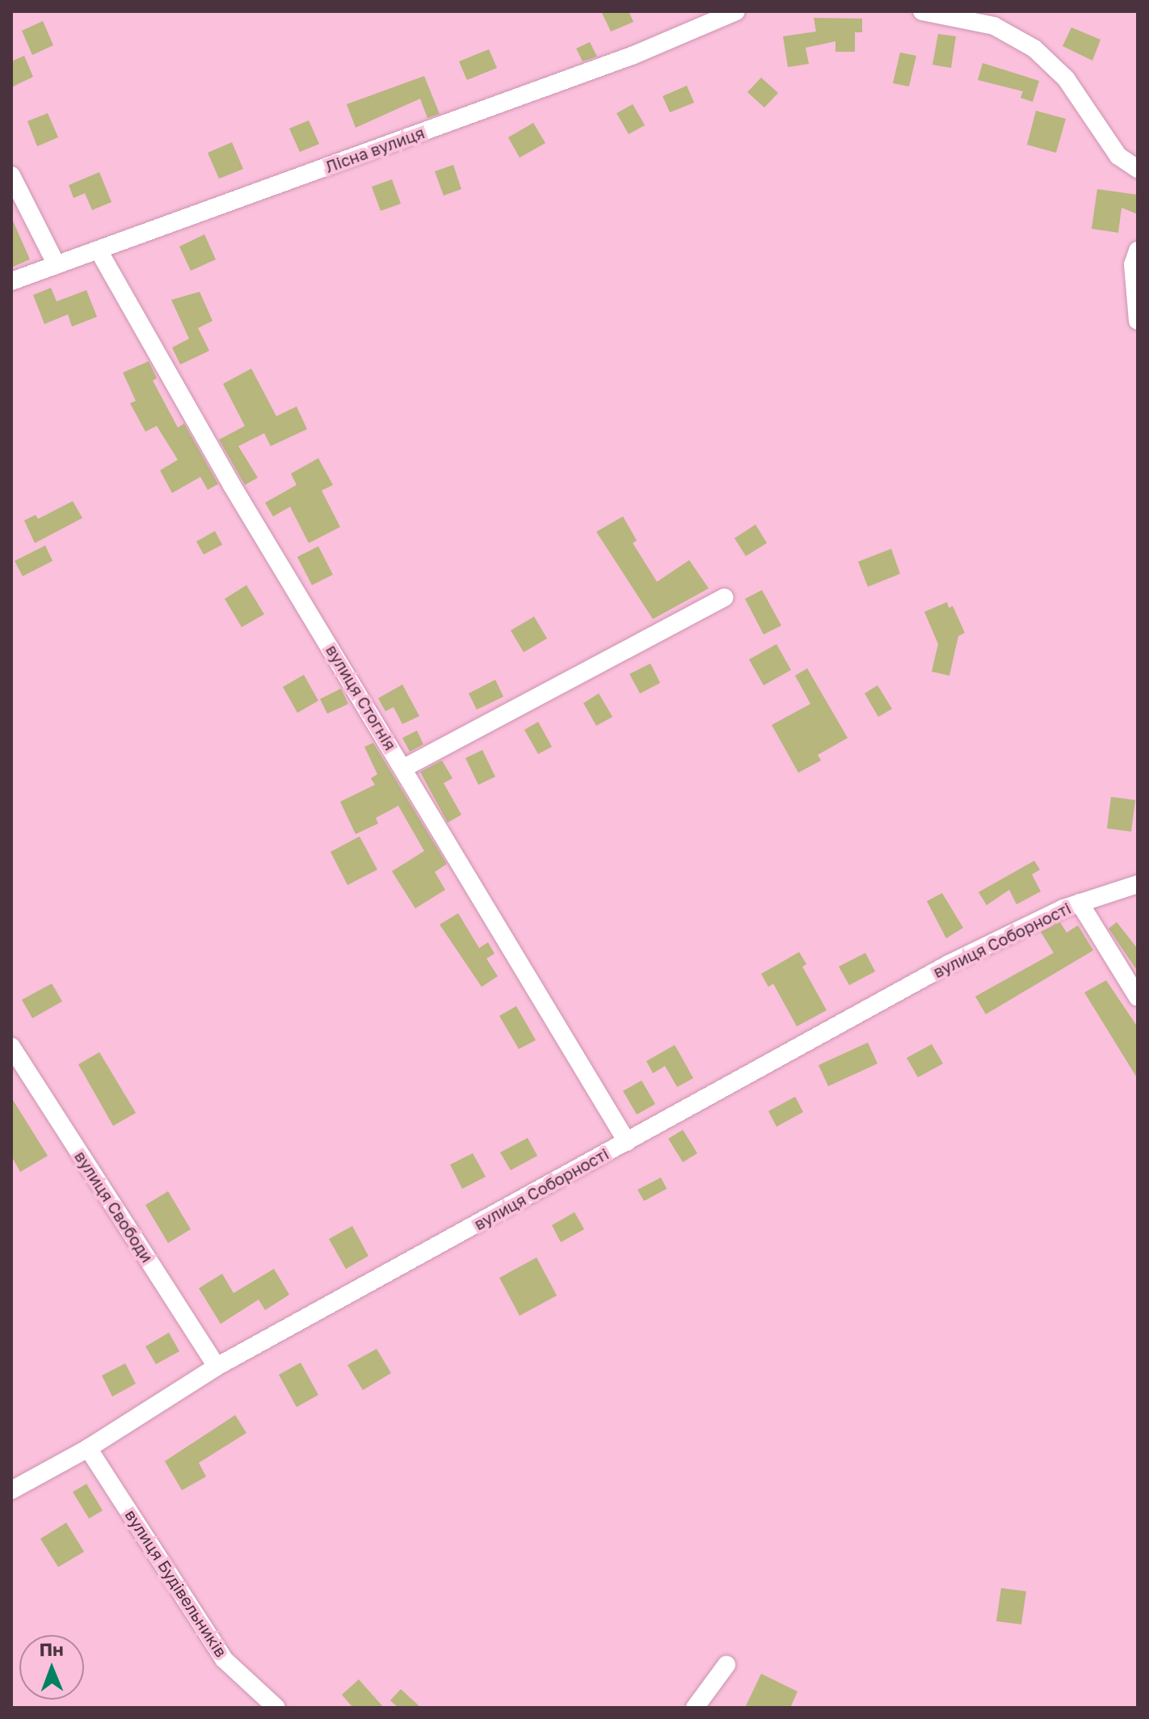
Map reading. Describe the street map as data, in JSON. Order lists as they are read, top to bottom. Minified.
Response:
{"streets":{"street":["Лісна вулиця","вулиця Стогнія","вулиця Соборності","вулиця Свободи","вулиця Будівельників"]},"crossings":[["Лісна вулиця","вулиця Стогнія"],["вулиця Стогнія","вулиця Соборності"],["вулиця Соборності","вулиця Свободи"],["вулиця Соборності","вулиця Будівельників"]],"north":"top"}
